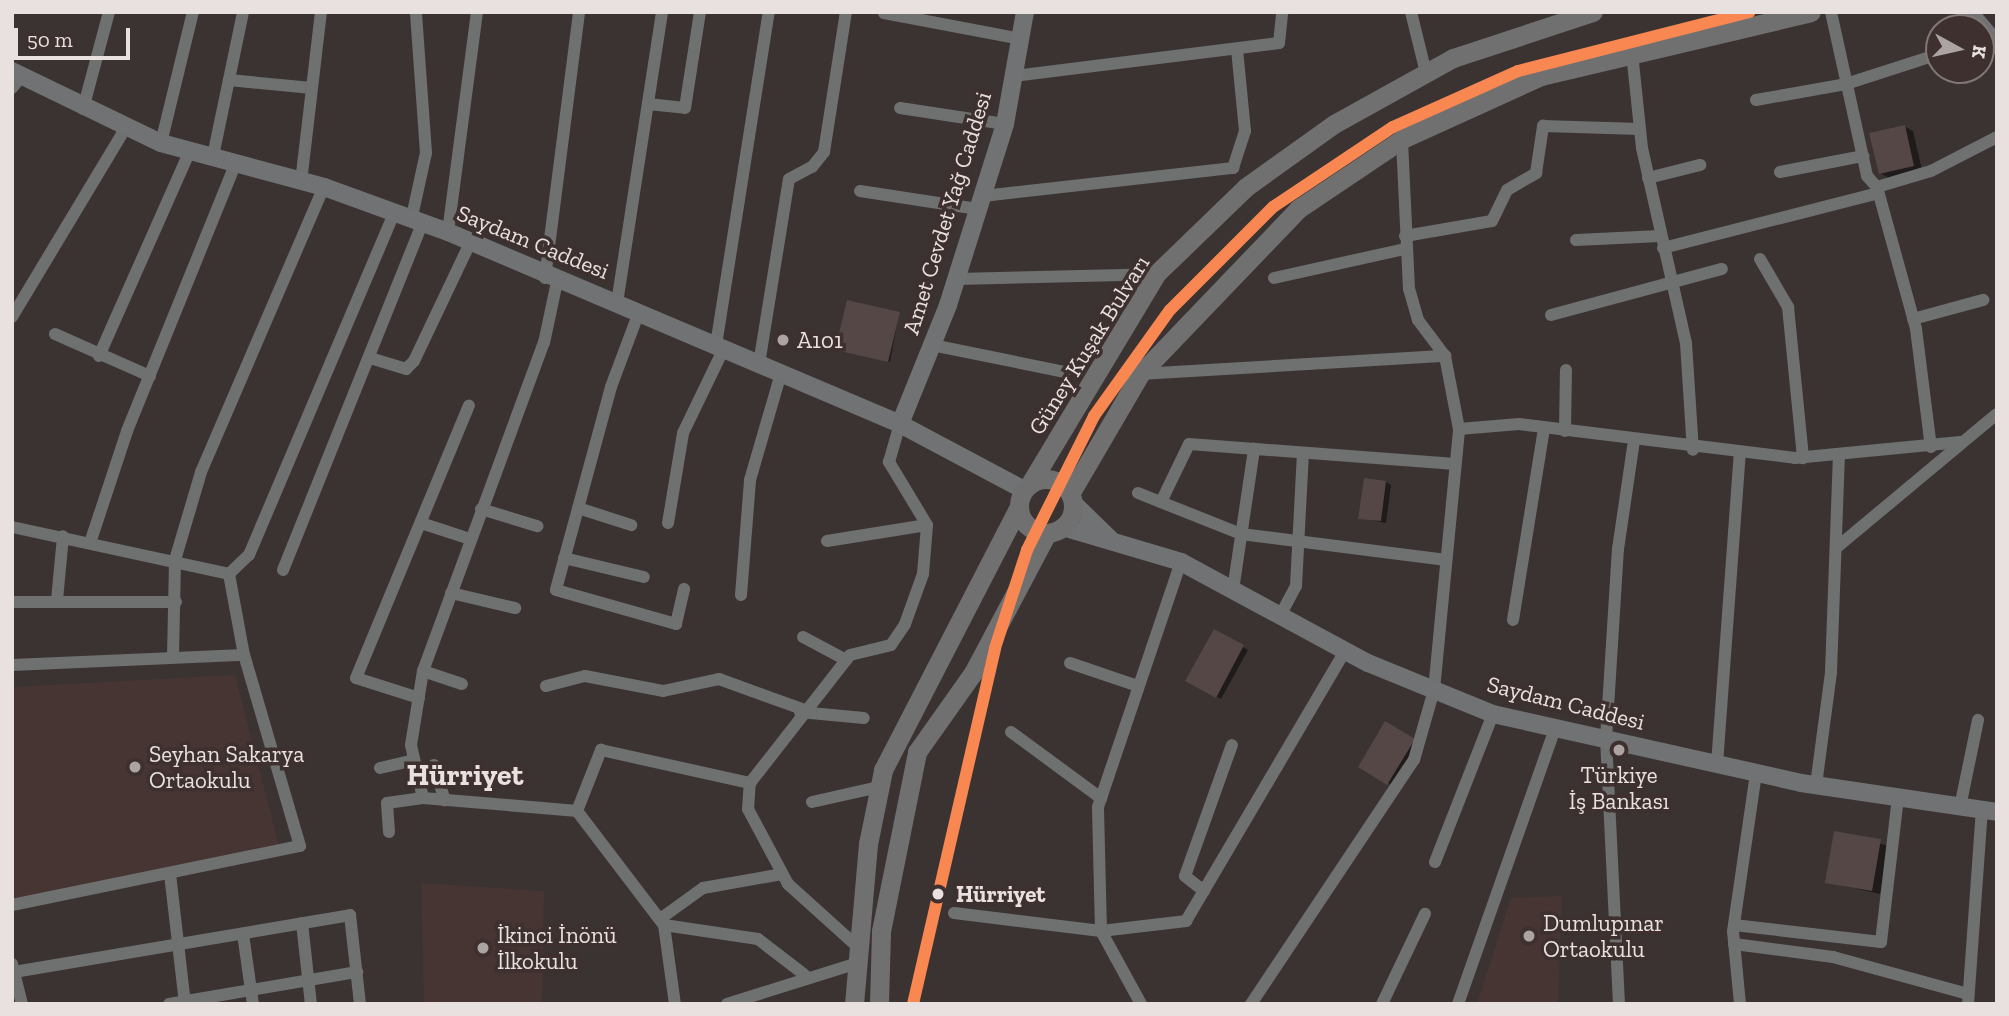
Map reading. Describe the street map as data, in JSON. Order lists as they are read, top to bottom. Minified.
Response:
{"streets":{"main road":["Amet Cevdet Yağ Caddesi","Saydam Caddesi","Güney Kuşak Bulvarı"]},"crossings":[["Amet Cevdet Yağ Caddesi","Saydam Caddesi"],["Saydam Caddesi","Güney Kuşak Bulvarı"]],"districts":["Hürriyet"],"places":["A101","Türkiye İş Bankası","Seyhan Sakarya Ortaokulu","Hürriyet","Dumlupınar Ortaokulu","İkinci İnönü İlkokulu"],"scale_bar":"50 m","north":"right"}
